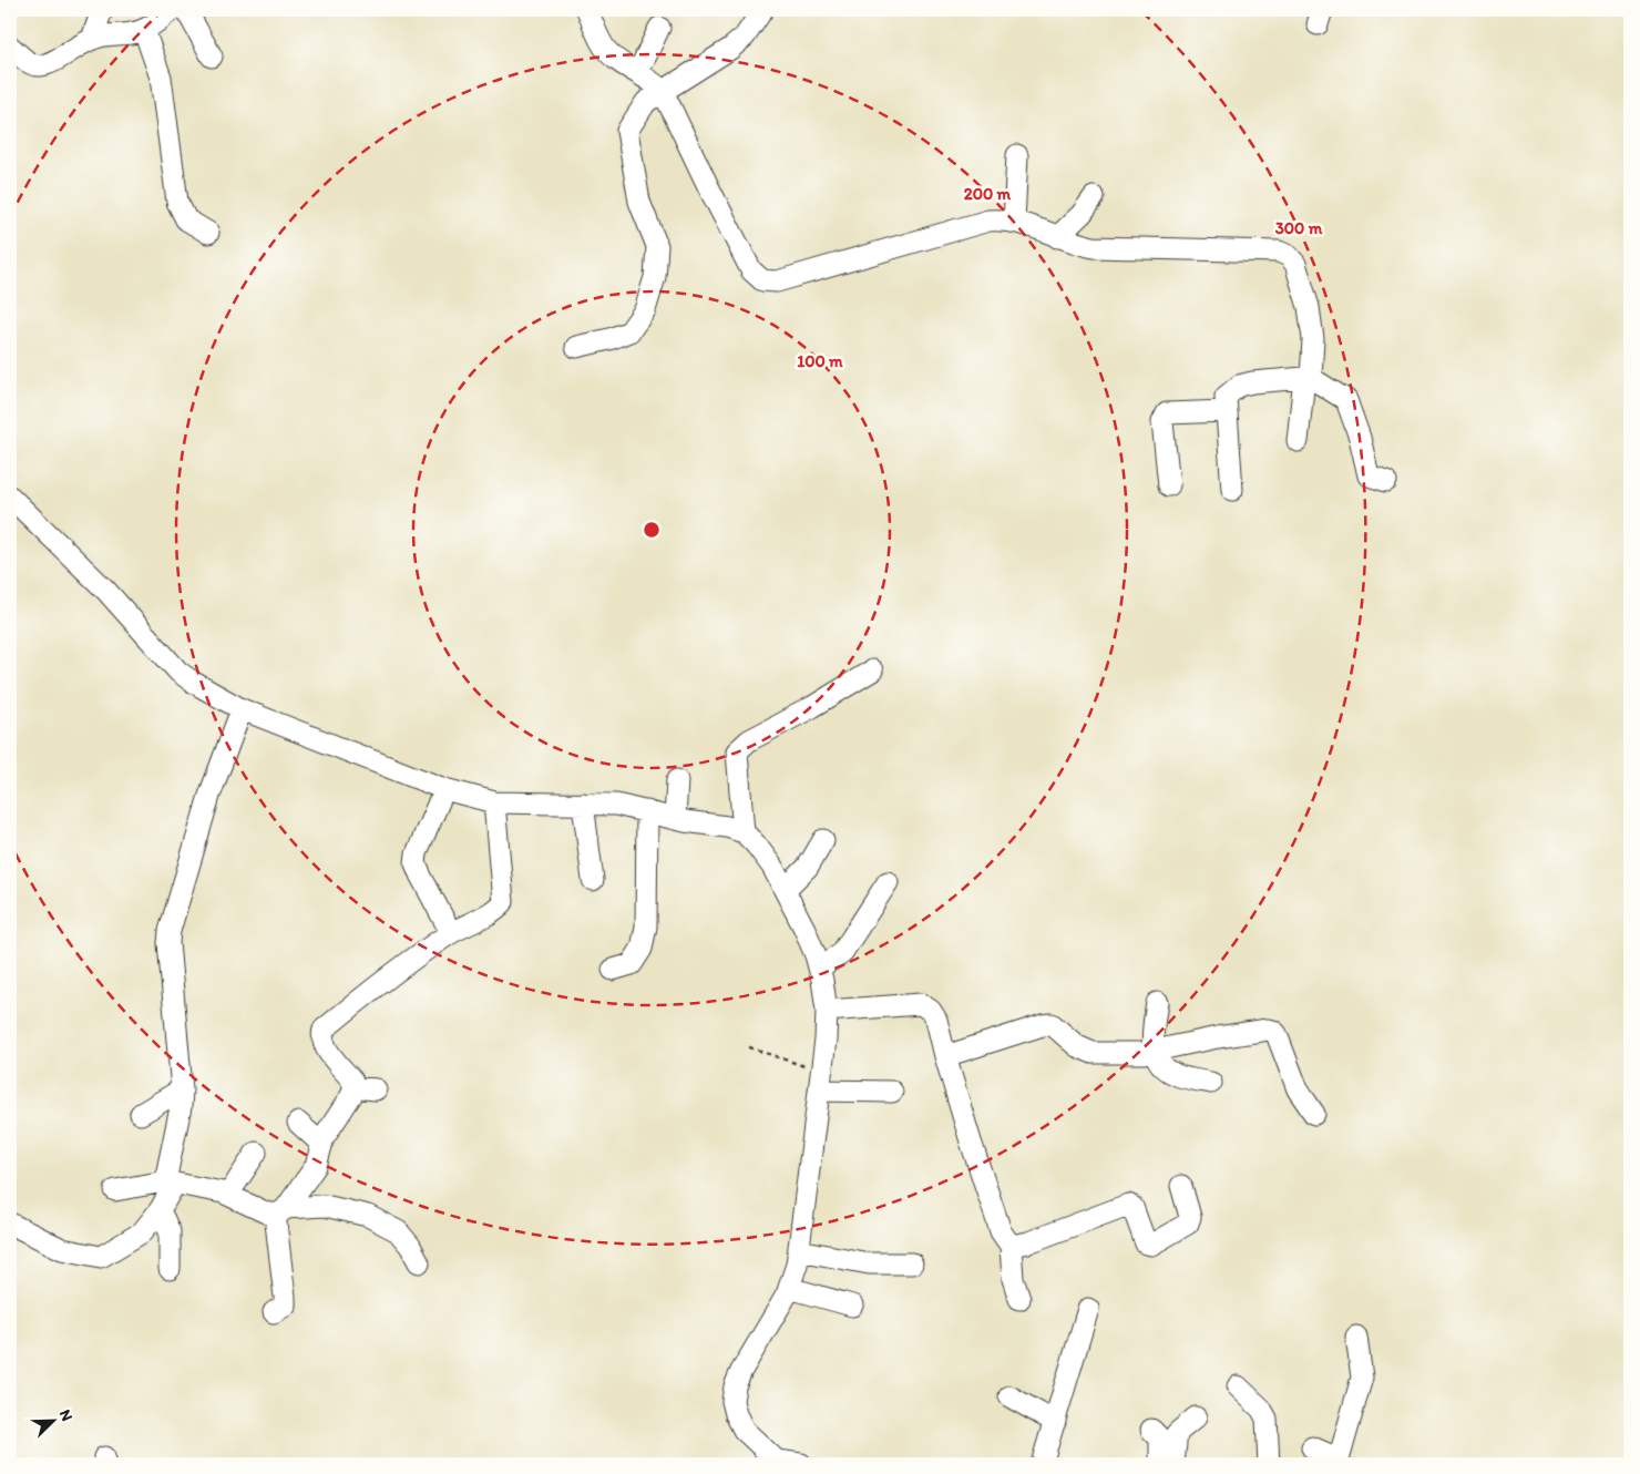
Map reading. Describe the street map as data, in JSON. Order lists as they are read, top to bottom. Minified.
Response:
{"north":"top right","rings":["200 m","300 m","100 m"]}
